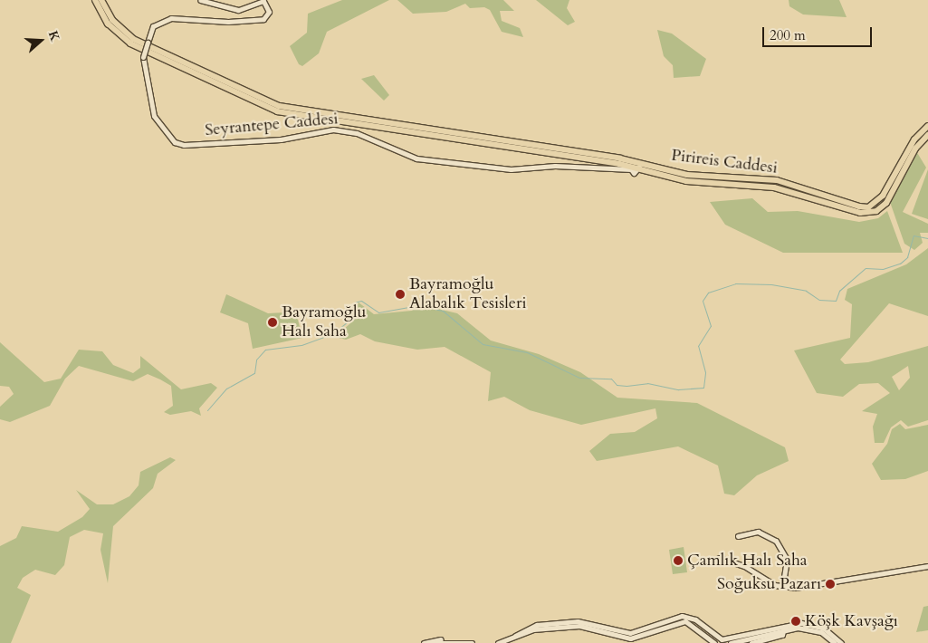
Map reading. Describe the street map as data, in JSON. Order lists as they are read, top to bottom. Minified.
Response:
{"streets":{"main road":["Pirireis Caddesi"],"street":["Seyrantepe Caddesi"]},"crossings":[["Seyrantepe Caddesi","Pirireis Caddesi"]],"places":["Bayramoğlu Alabalık Tesisleri","Bayramoğlu Halı Saha","Çamlık Halı Saha","Soğuksu Pazarı","Köşk Kavşağı"],"scale_bar":"200 m","north":"right"}
